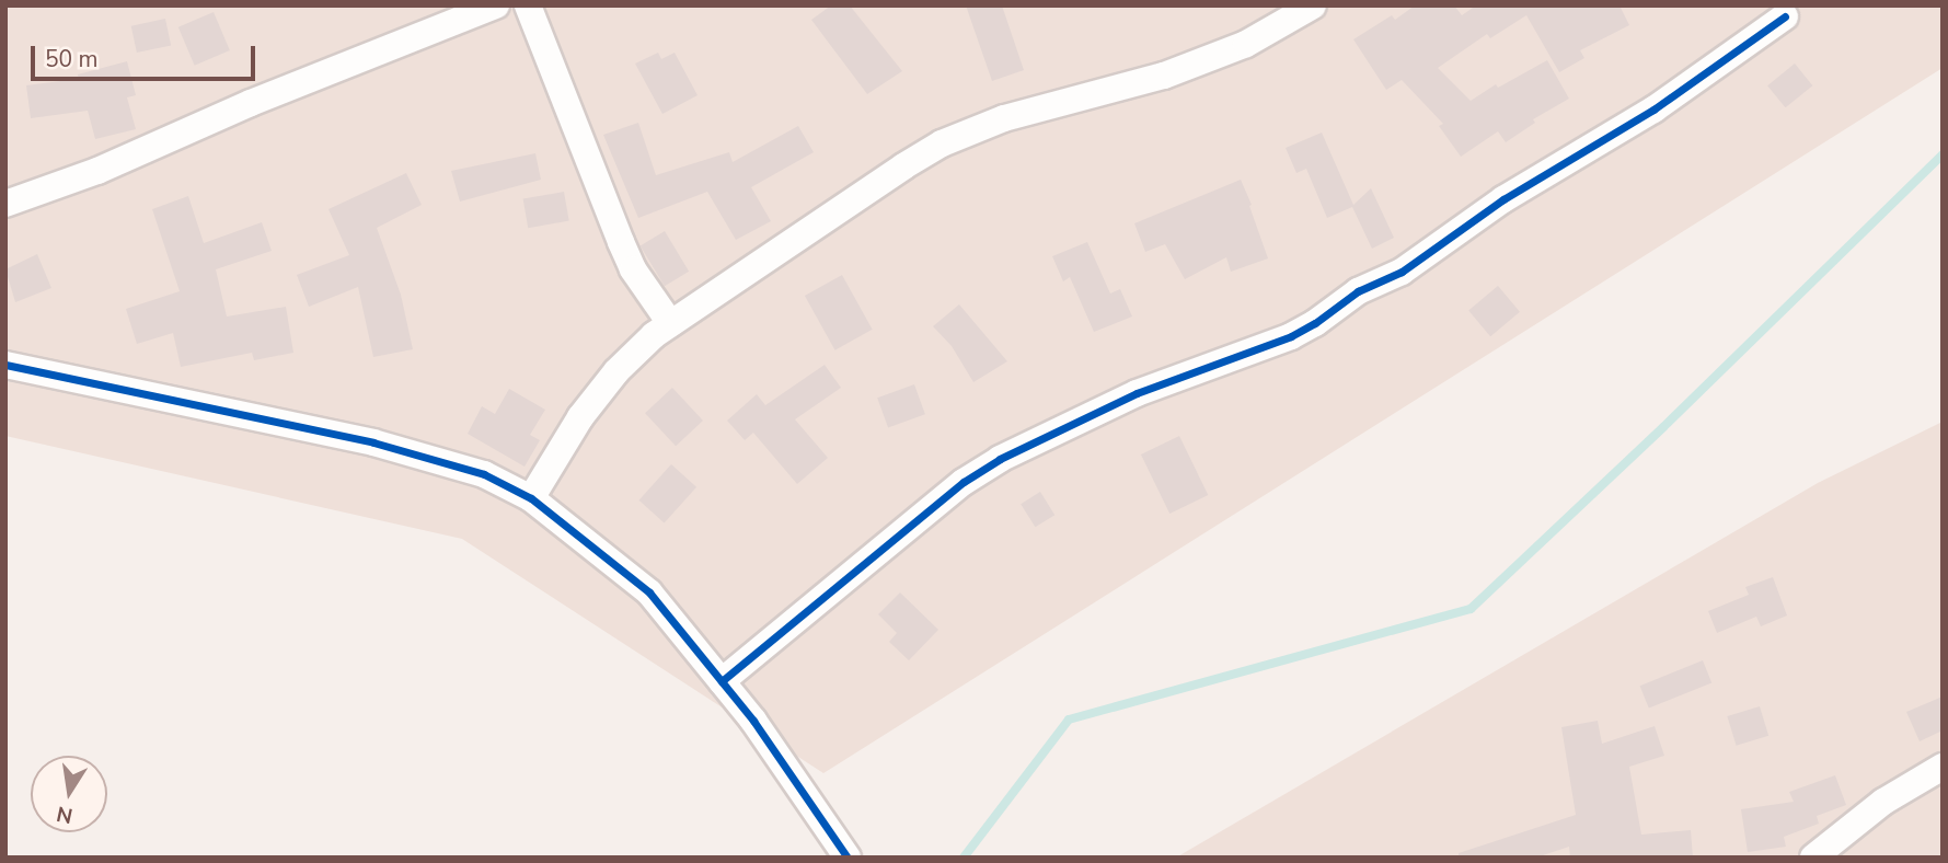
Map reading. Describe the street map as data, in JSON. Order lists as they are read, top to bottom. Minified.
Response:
{"scale_bar":"50 m","north":"bottom"}
